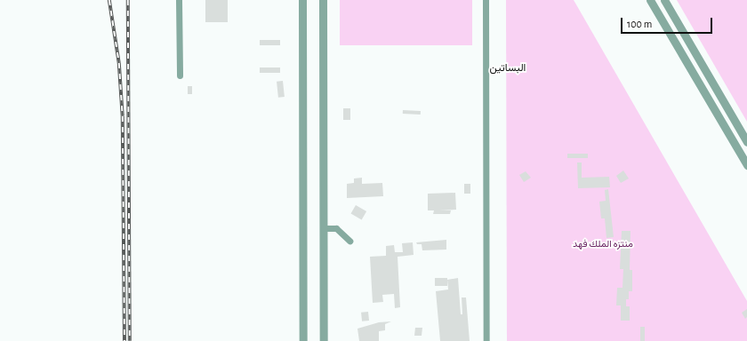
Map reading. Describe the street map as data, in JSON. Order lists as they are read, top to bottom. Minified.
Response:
{"districts":["البساتين"],"parks":["منتزه الملك فهد"],"scale_bar":"100 m"}
